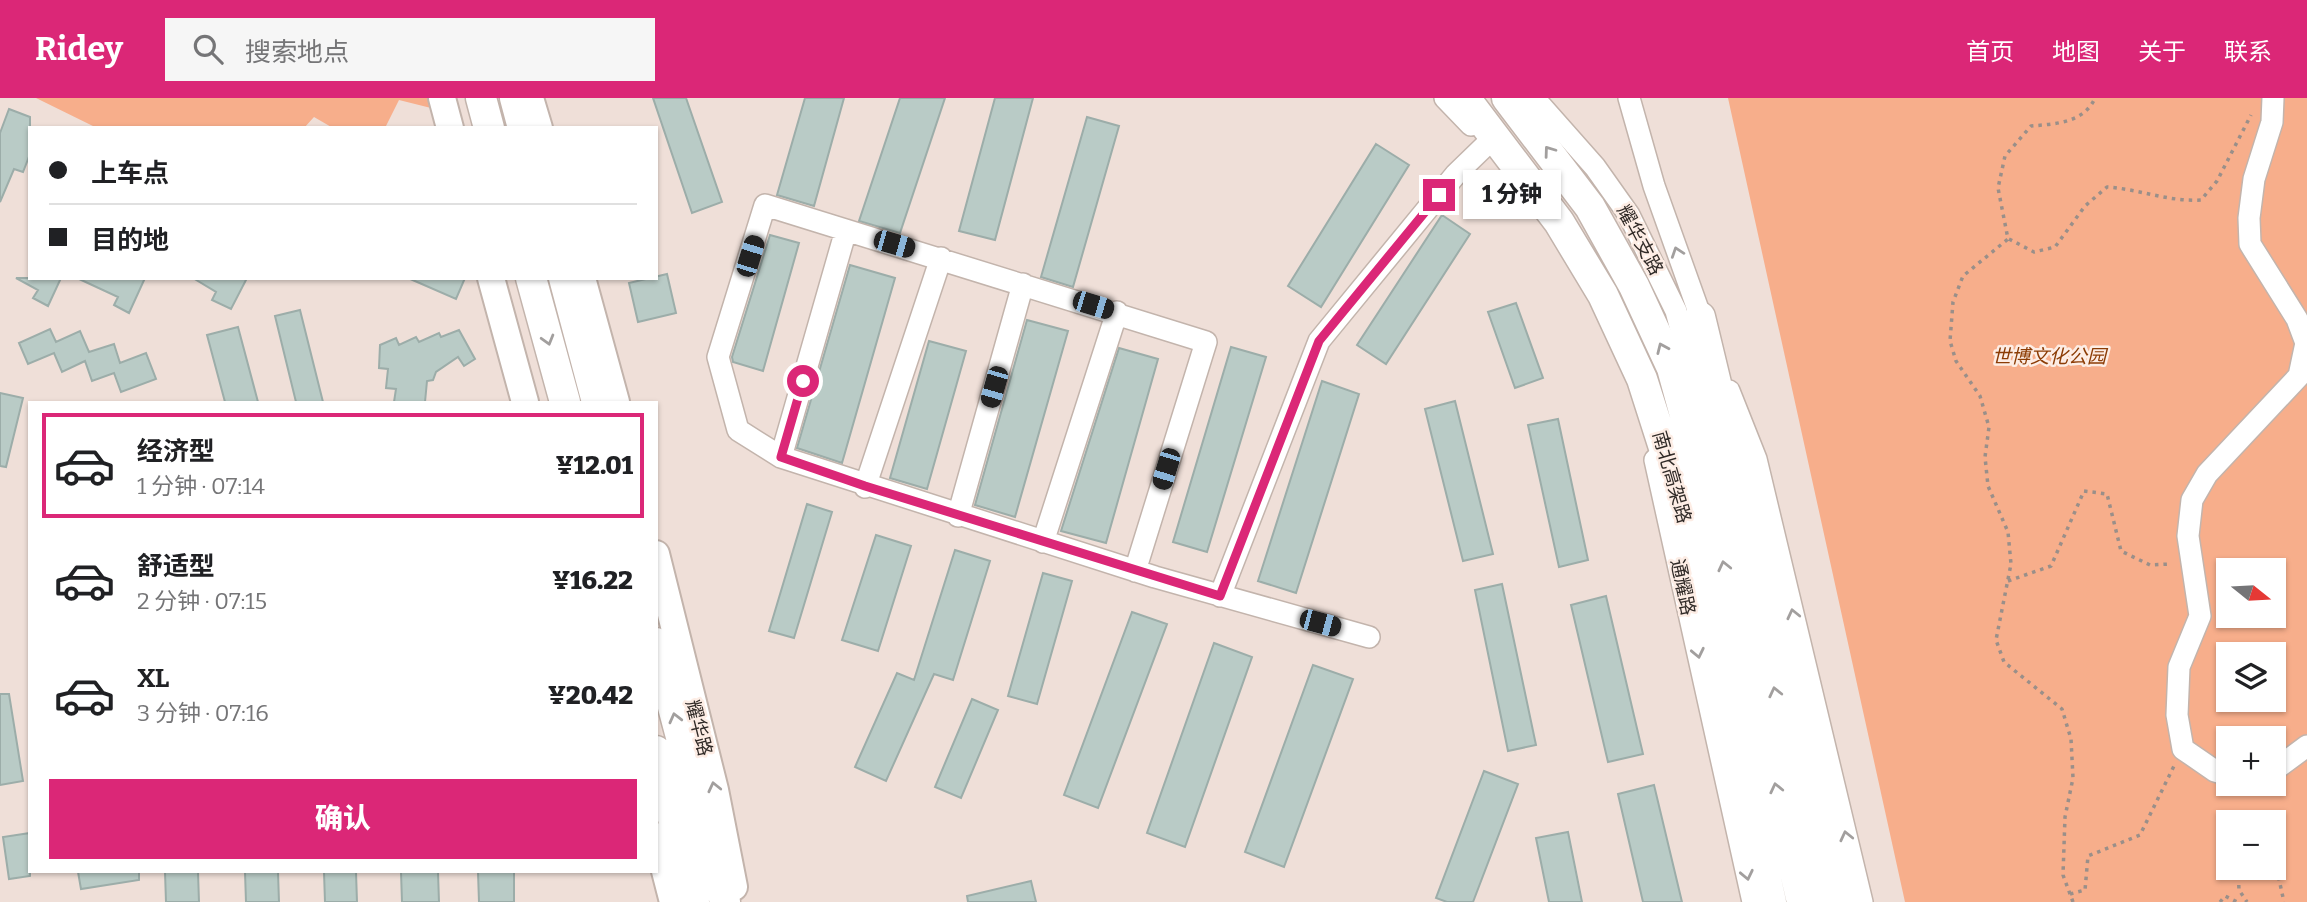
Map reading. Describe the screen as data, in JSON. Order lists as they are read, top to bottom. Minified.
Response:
{"streets":{"highway":["南北高架路"],"main road":["耀华路"],"street":["耀华支路","通耀路"]},"one_way":["耀华路"],"parks":["世博文化公园"],"north":"right","page":{"header":"Ridey","search":"搜索地点","nav":["首页","地图","关于","联系"],"banner":["上车点","目的地"],"bubble":"1 分钟","list":[{"name":"经济型","note":"1 分钟 · 07:14","value":"¥12.01"},{"name":"舒适型","note":"2 分钟 · 07:15","value":"¥16.22"},{"name":"XL","note":"3 分钟 · 07:16","value":"¥20.42"}],"map_buttons":["+","−"],"buttons":"确认"}}
